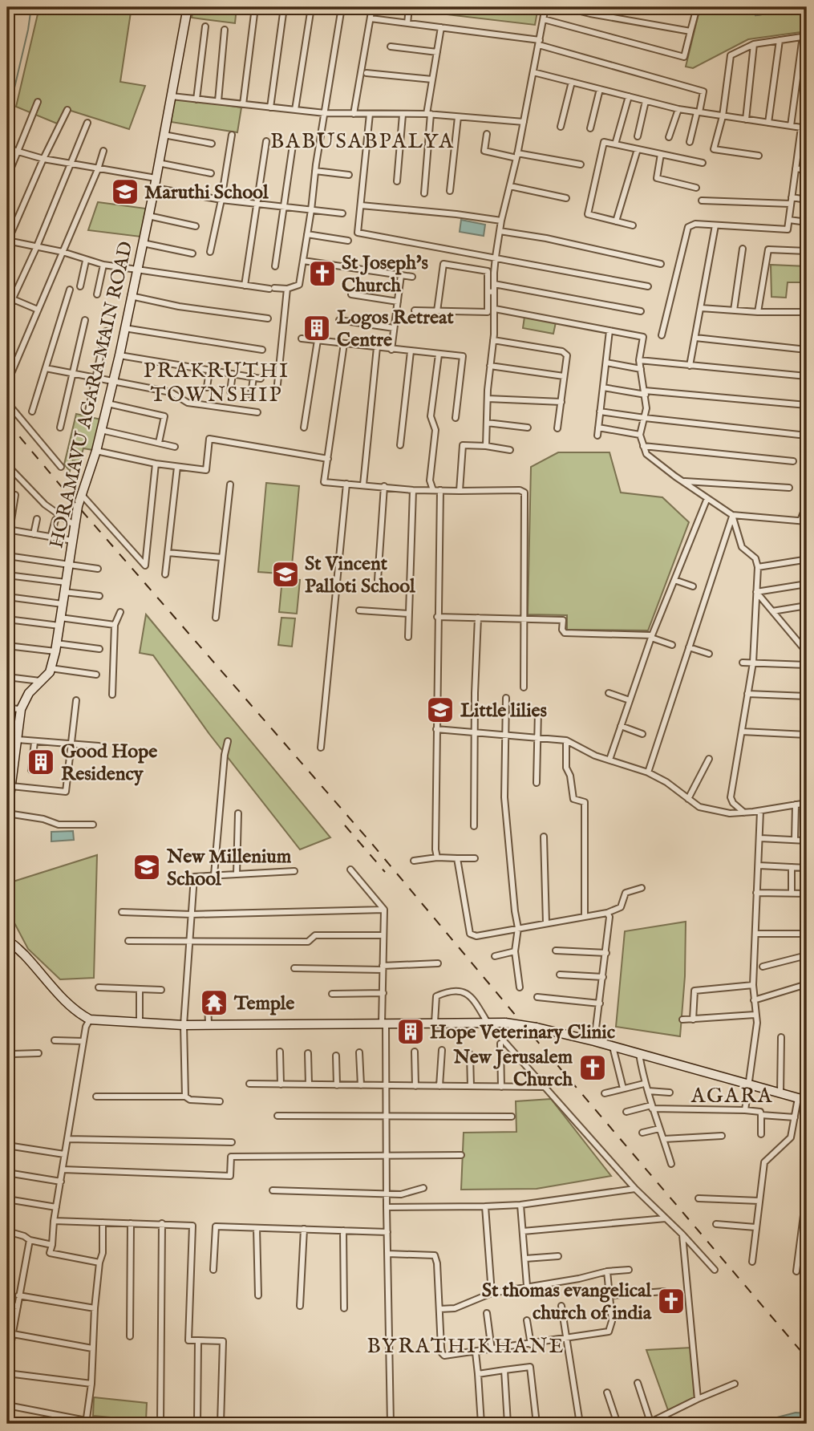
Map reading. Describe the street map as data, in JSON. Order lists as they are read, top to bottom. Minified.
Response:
{"streets":{"street":["HORAMAVU AGARA MAIN ROAD"]},"districts":["BABUSABPALYA","PRAKRUTHI TOWNSHIP","AGARA","BYRATHIKHANE"],"places":{"school or university":["Maruthi School","St Vincent Palloti School","Little lilies","New Millenium School"],"church":["St Joseph's Church","New Jerusalem Church","St thomas evangelical church of india"],"building":["Logos Retreat Centre","Good Hope Residency","Hope Veterinary Clinic"],"temple":["Temple"]}}
